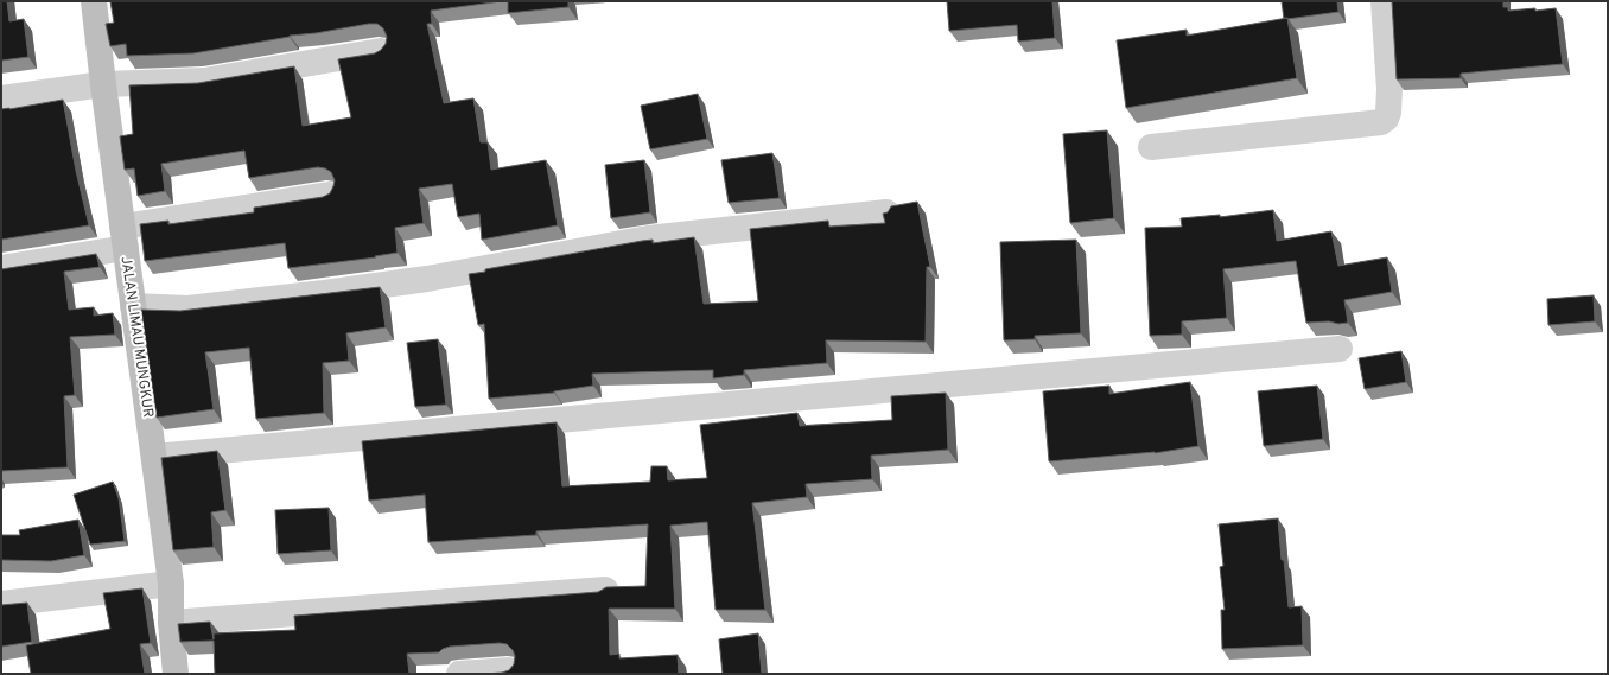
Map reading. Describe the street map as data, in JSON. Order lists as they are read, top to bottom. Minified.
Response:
{"streets":{"street":["JALAN LIMAU MUNGKUR"]}}
